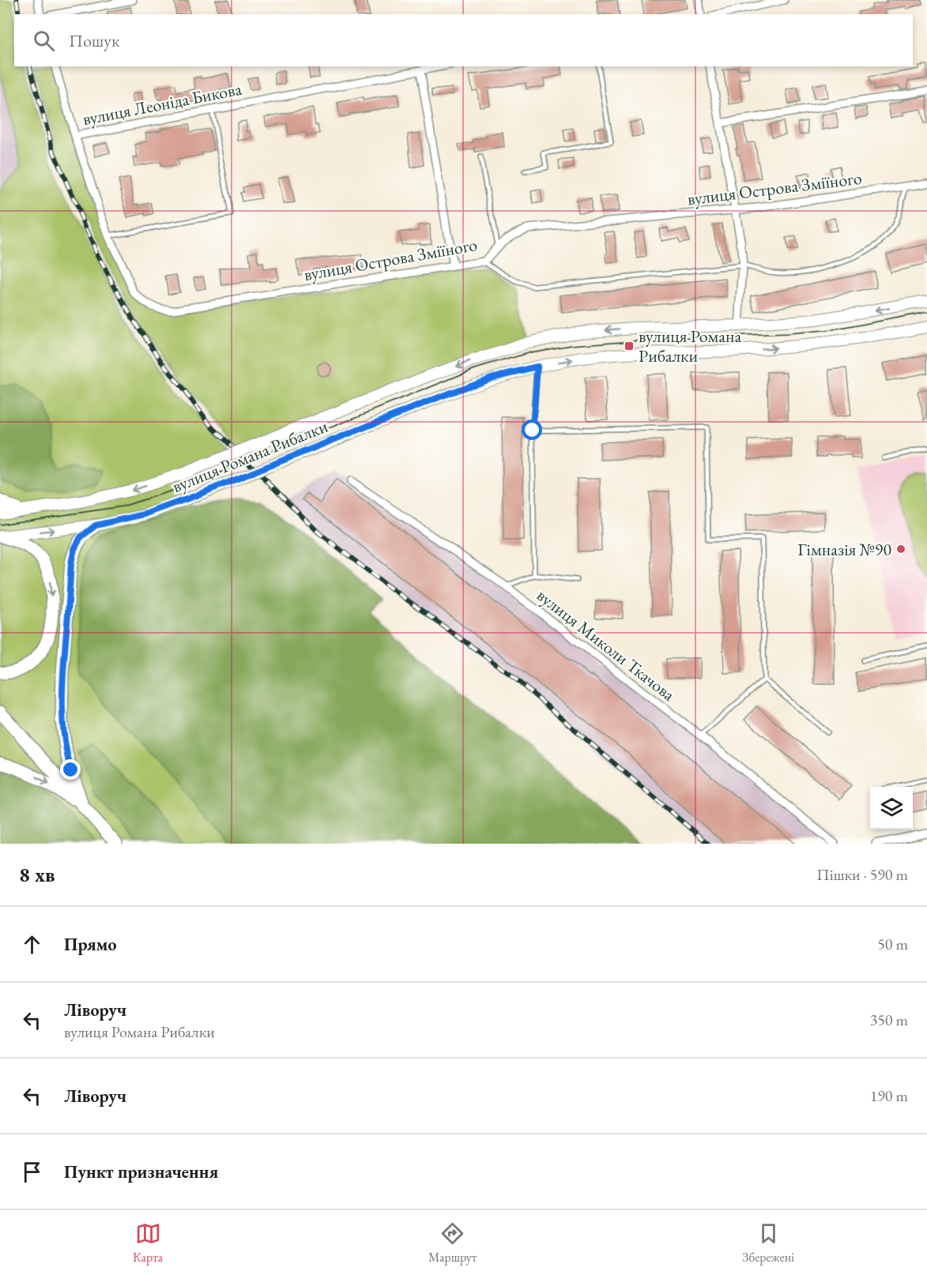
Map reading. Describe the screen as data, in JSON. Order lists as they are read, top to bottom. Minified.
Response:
{"streets":{"main road":["вулиця Романа Рибалки"],"street":["вулиця Леоніда Бикова","вулиця Острова Зміїного","вулиця Миколи Ткачова"]},"crossings":[["вулиця Леоніда Бикова","вулиця Острова Зміїного"]],"places":{"transit":["вулиця Романа Рибалки"],"other":["Гімназія №90"]},"page":{"search":"Пошук","heading":["8 хв","Пішки · 590 m"],"list":[["Прямо","50 m"],["Ліворуч","вулиця Романа Рибалки","350 m"],["Ліворуч","190 m"],"Пункт призначення"],"nav":["Карта","Маршрут","Збережені"]}}
